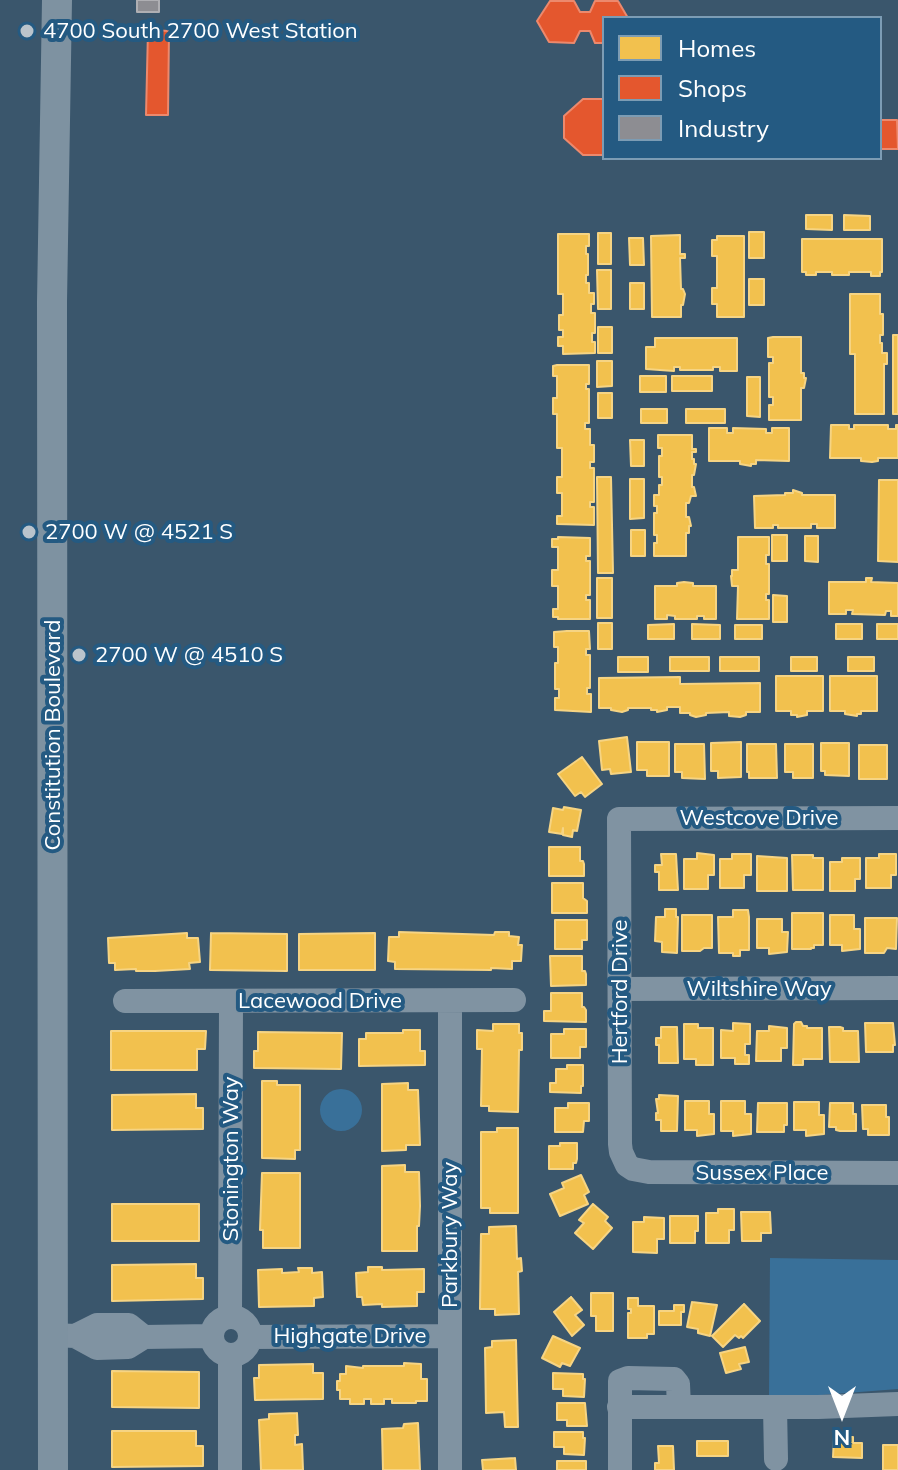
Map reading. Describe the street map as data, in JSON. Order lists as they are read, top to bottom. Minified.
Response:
{"streets":{"main road":["Constitution Boulevard"],"street":["Westcove Drive","Wiltshire Way","Hertford Drive","Lacewood Drive","Stonington Way","Sussex Place","Parkbury Way","Highgate Drive"]},"crossings":[["Westcove Drive","Hertford Drive"],["Wiltshire Way","Hertford Drive"],["Hertford Drive","Sussex Place"],["Lacewood Drive","Stonington Way"],["Lacewood Drive","Parkbury Way"],["Stonington Way","Highgate Drive"],["Parkbury Way","Highgate Drive"]],"places":["4700 South 2700 West Station","2700 W @ 4521 S","2700 W @ 4510 S"],"legend":["Homes","Shops","Industry"],"north":"bottom"}
